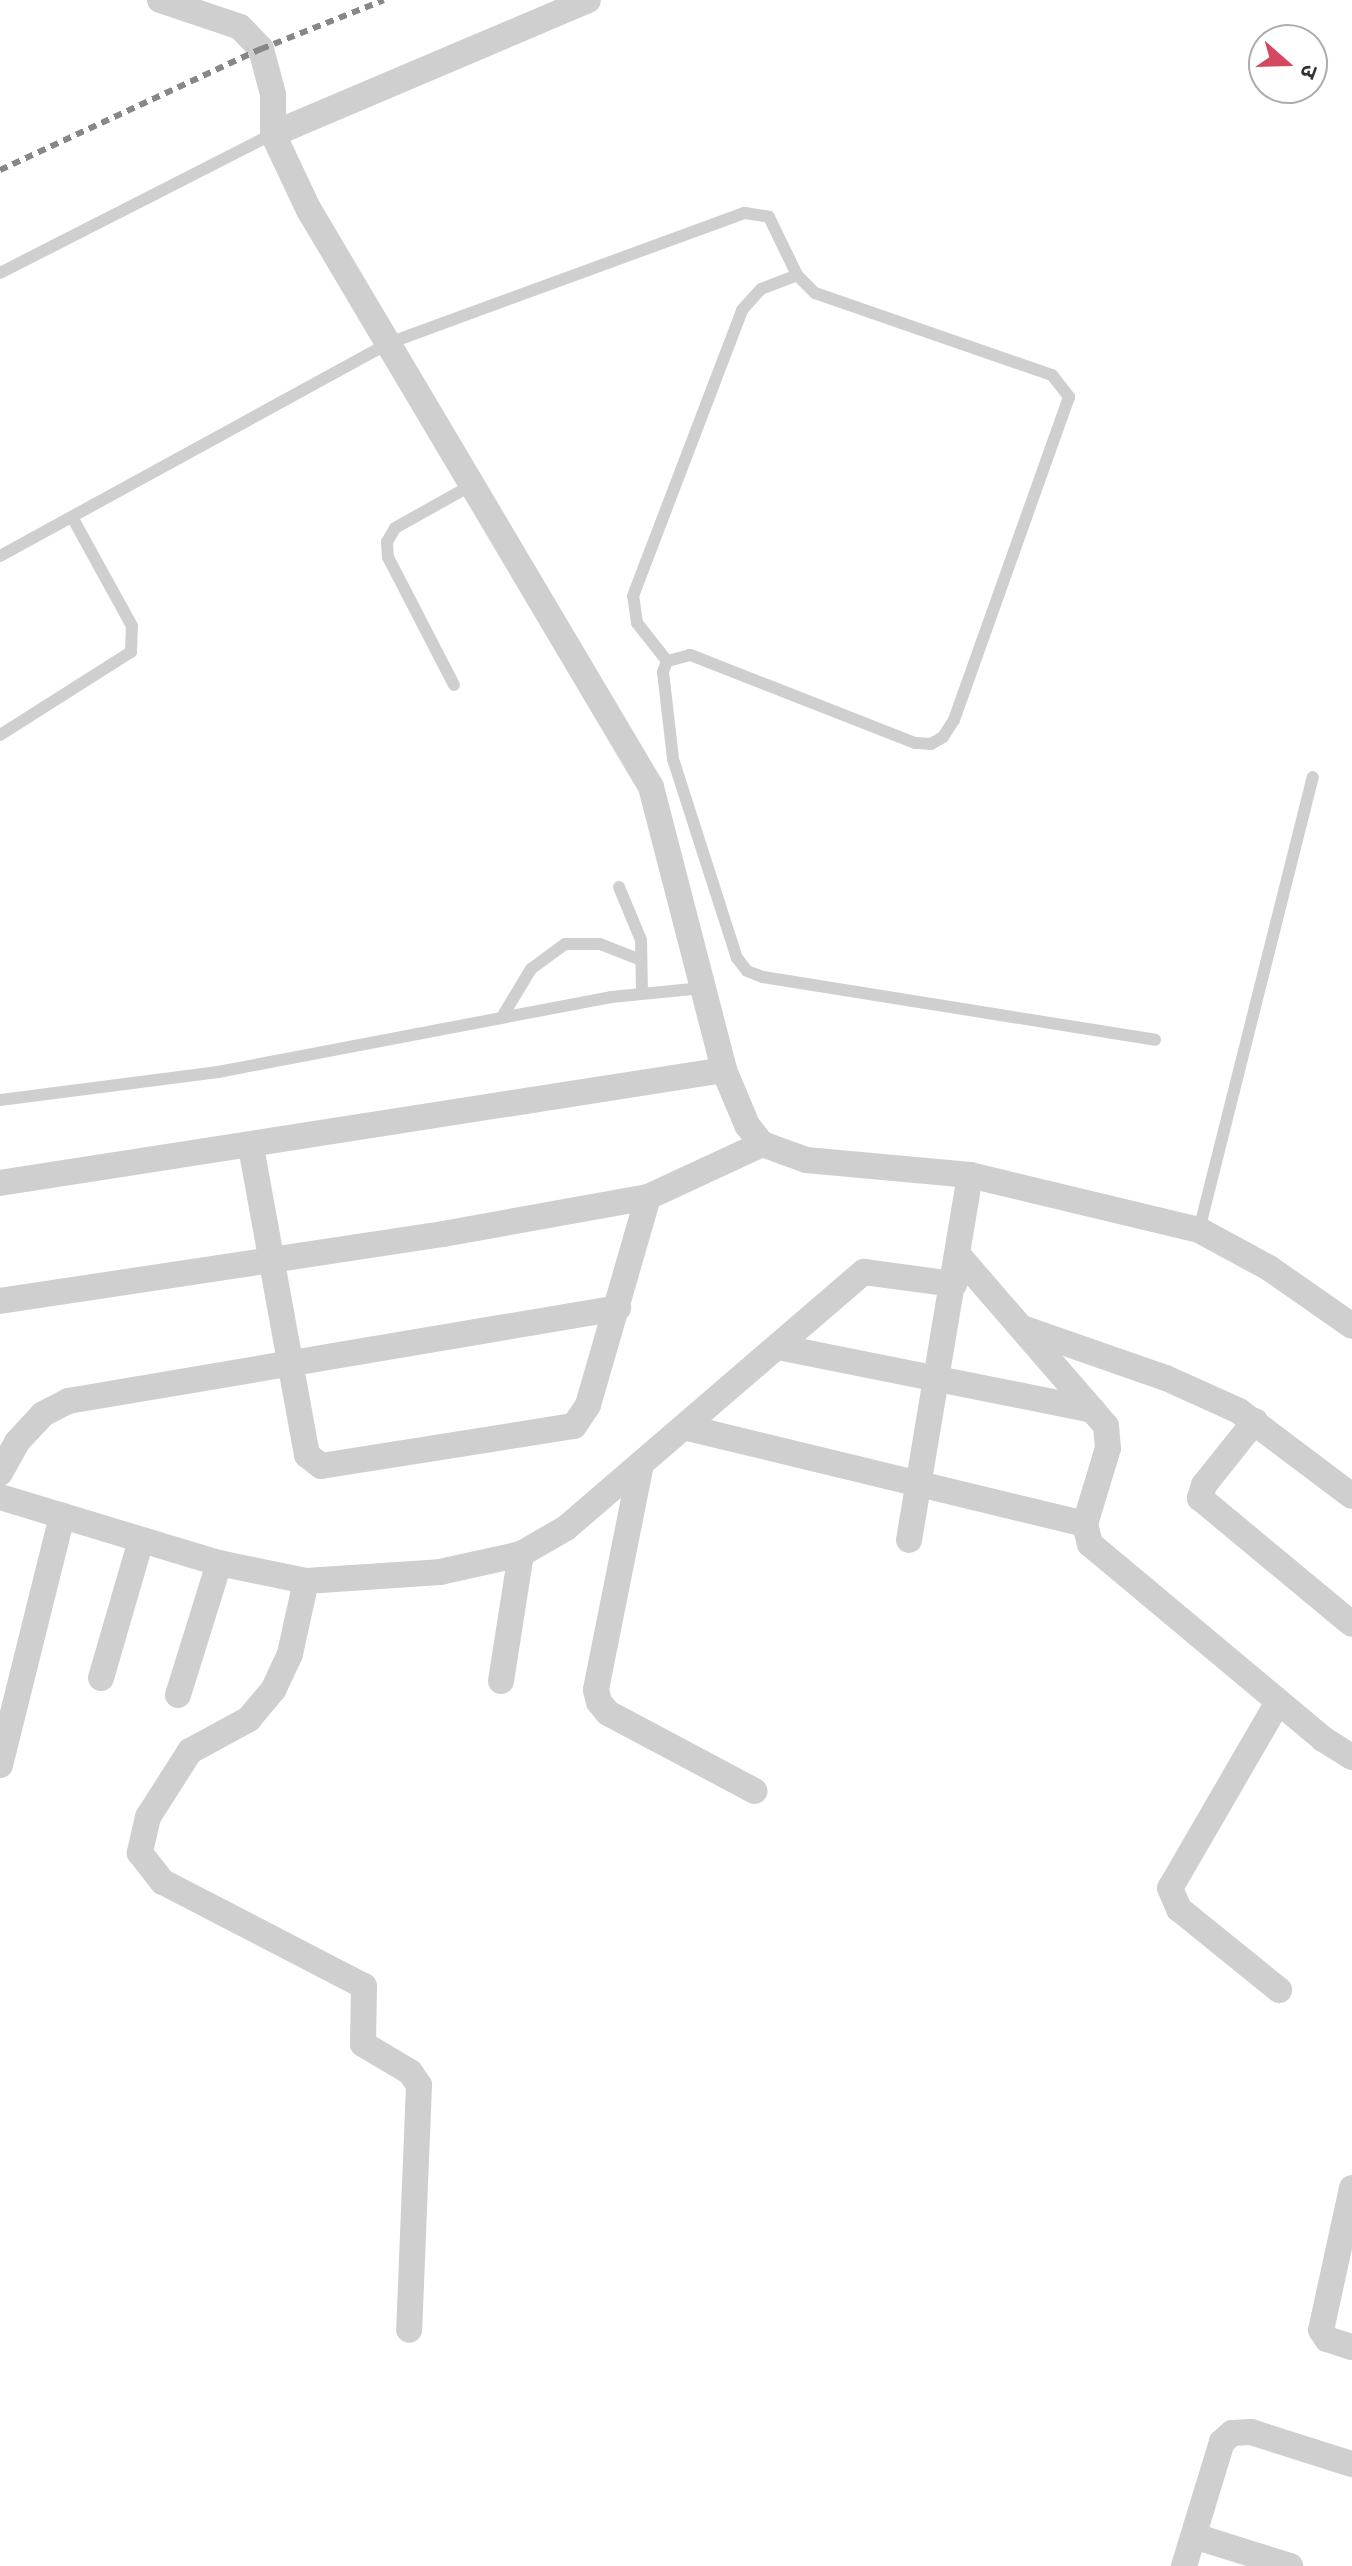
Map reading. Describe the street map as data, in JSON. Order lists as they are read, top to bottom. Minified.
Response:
{"north":"right"}
